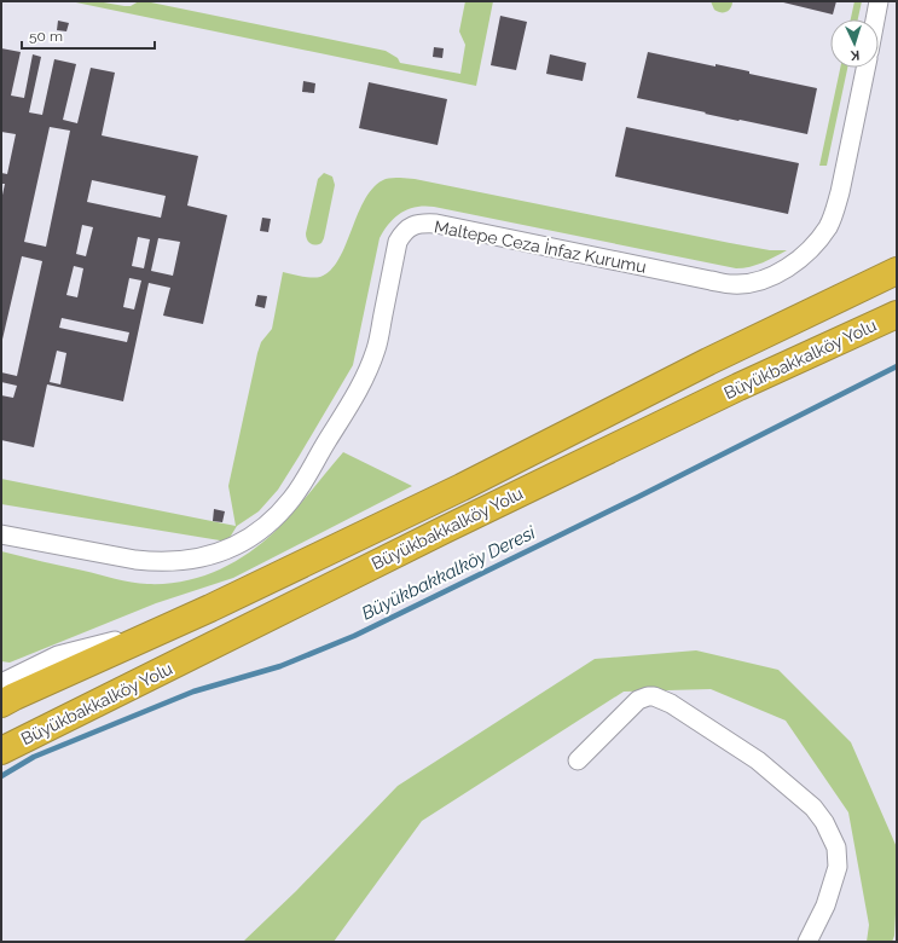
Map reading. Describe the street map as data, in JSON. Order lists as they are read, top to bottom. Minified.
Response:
{"streets":{"highway":["Büyükbakkalköy Yolu"],"lane":["Maltepe Ceza İnfaz Kurumu"]},"water":["Büyükbakkalköy Deresi"],"scale_bar":"50 m","north":"bottom"}
